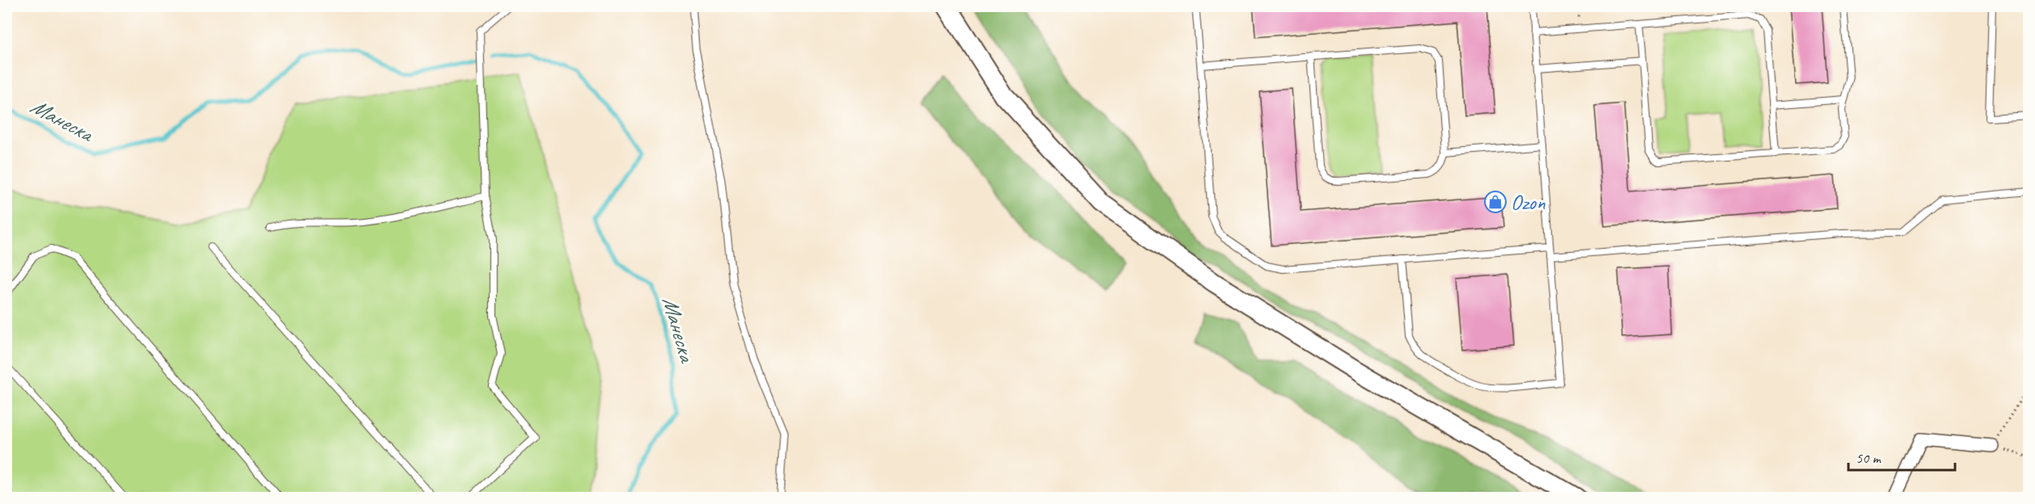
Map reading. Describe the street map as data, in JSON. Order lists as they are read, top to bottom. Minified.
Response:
{"water":["Манеска"],"places":{"shop":["Ozon"]},"scale_bar":"50 m"}
